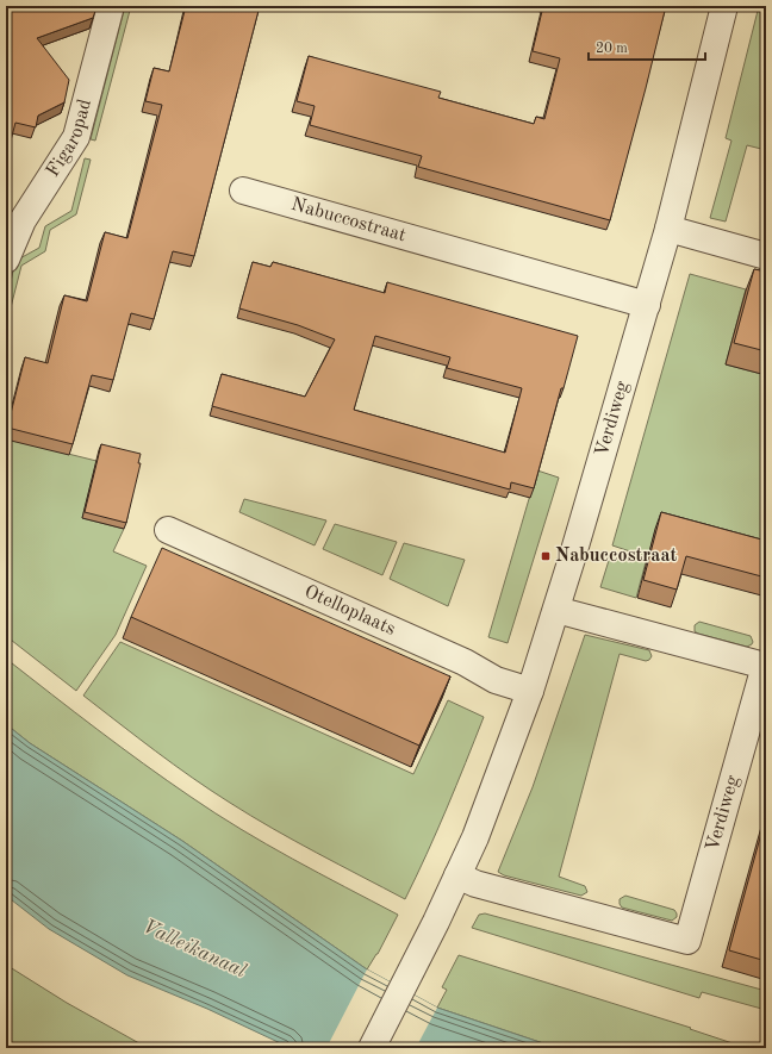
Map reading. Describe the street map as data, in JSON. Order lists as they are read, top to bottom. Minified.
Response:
{"streets":{"street":["Figaropad","Nabuccostraat","Verdiweg","Otelloplaats"]},"crossings":[["Nabuccostraat","Verdiweg"],["Verdiweg","Otelloplaats"]],"water":["Valleikanaal"],"places":{"transit":["Nabuccostraat"]},"scale_bar":"20 m"}
